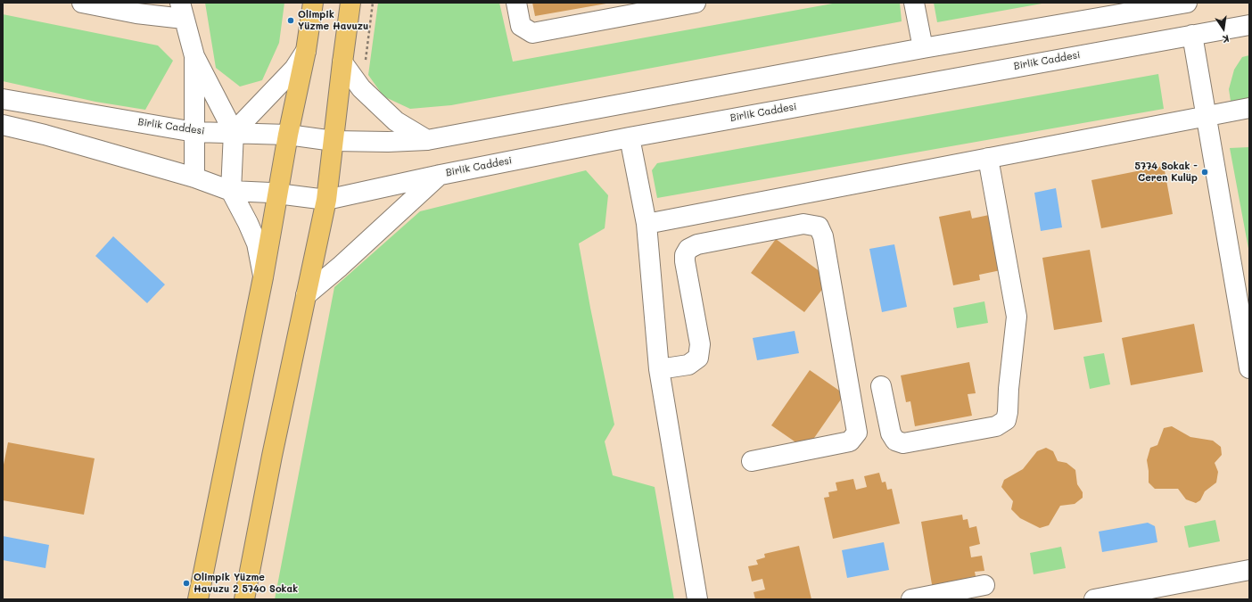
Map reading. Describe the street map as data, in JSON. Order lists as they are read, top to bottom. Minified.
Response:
{"streets":{"street":["Birlik Caddesi"]},"places":["Olimpik Yüzme Havuzu","5774 Sokak - Ceren Kulüp","Olimpik Yüzme Havuzu 2 5740 Sokak"],"north":"bottom"}
